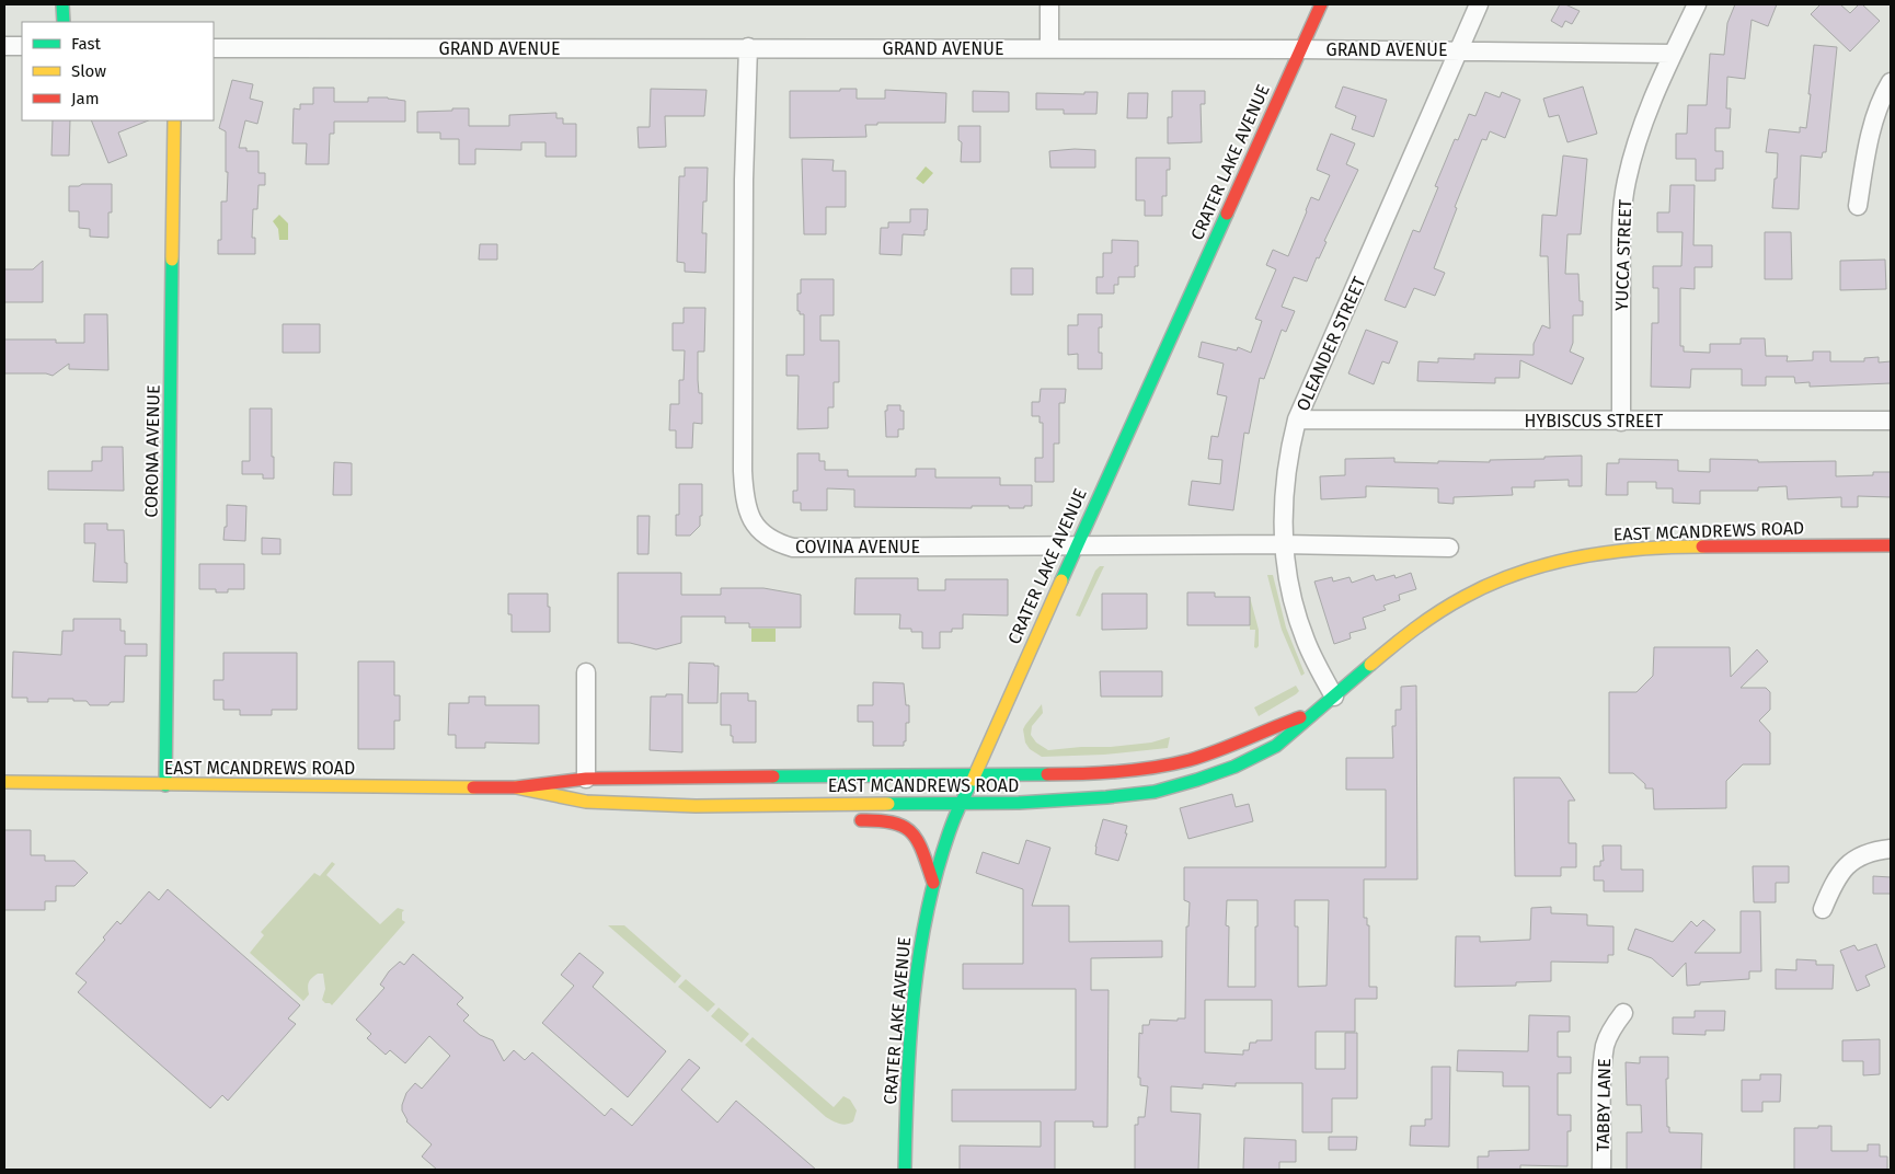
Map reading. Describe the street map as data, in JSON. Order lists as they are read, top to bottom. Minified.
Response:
{"streets":{"main road":["CRATER LAKE AVENUE","CORONA AVENUE","EAST MCANDREWS ROAD"],"street":["GRAND AVENUE","YUCCA STREET","OLEANDER STREET","HYBISCUS STREET","COVINA AVENUE","TABBY LANE"]},"crossings":[["GRAND AVENUE","CRATER LAKE AVENUE"],["GRAND AVENUE","YUCCA STREET"],["GRAND AVENUE","OLEANDER STREET"],["GRAND AVENUE","COVINA AVENUE"],["CRATER LAKE AVENUE","EAST MCANDREWS ROAD"],["CRATER LAKE AVENUE","COVINA AVENUE"],["YUCCA STREET","HYBISCUS STREET"],["OLEANDER STREET","HYBISCUS STREET"],["OLEANDER STREET","EAST MCANDREWS ROAD"],["OLEANDER STREET","COVINA AVENUE"],["CORONA AVENUE","EAST MCANDREWS ROAD"]],"legend":["Fast","Slow","Jam"]}
